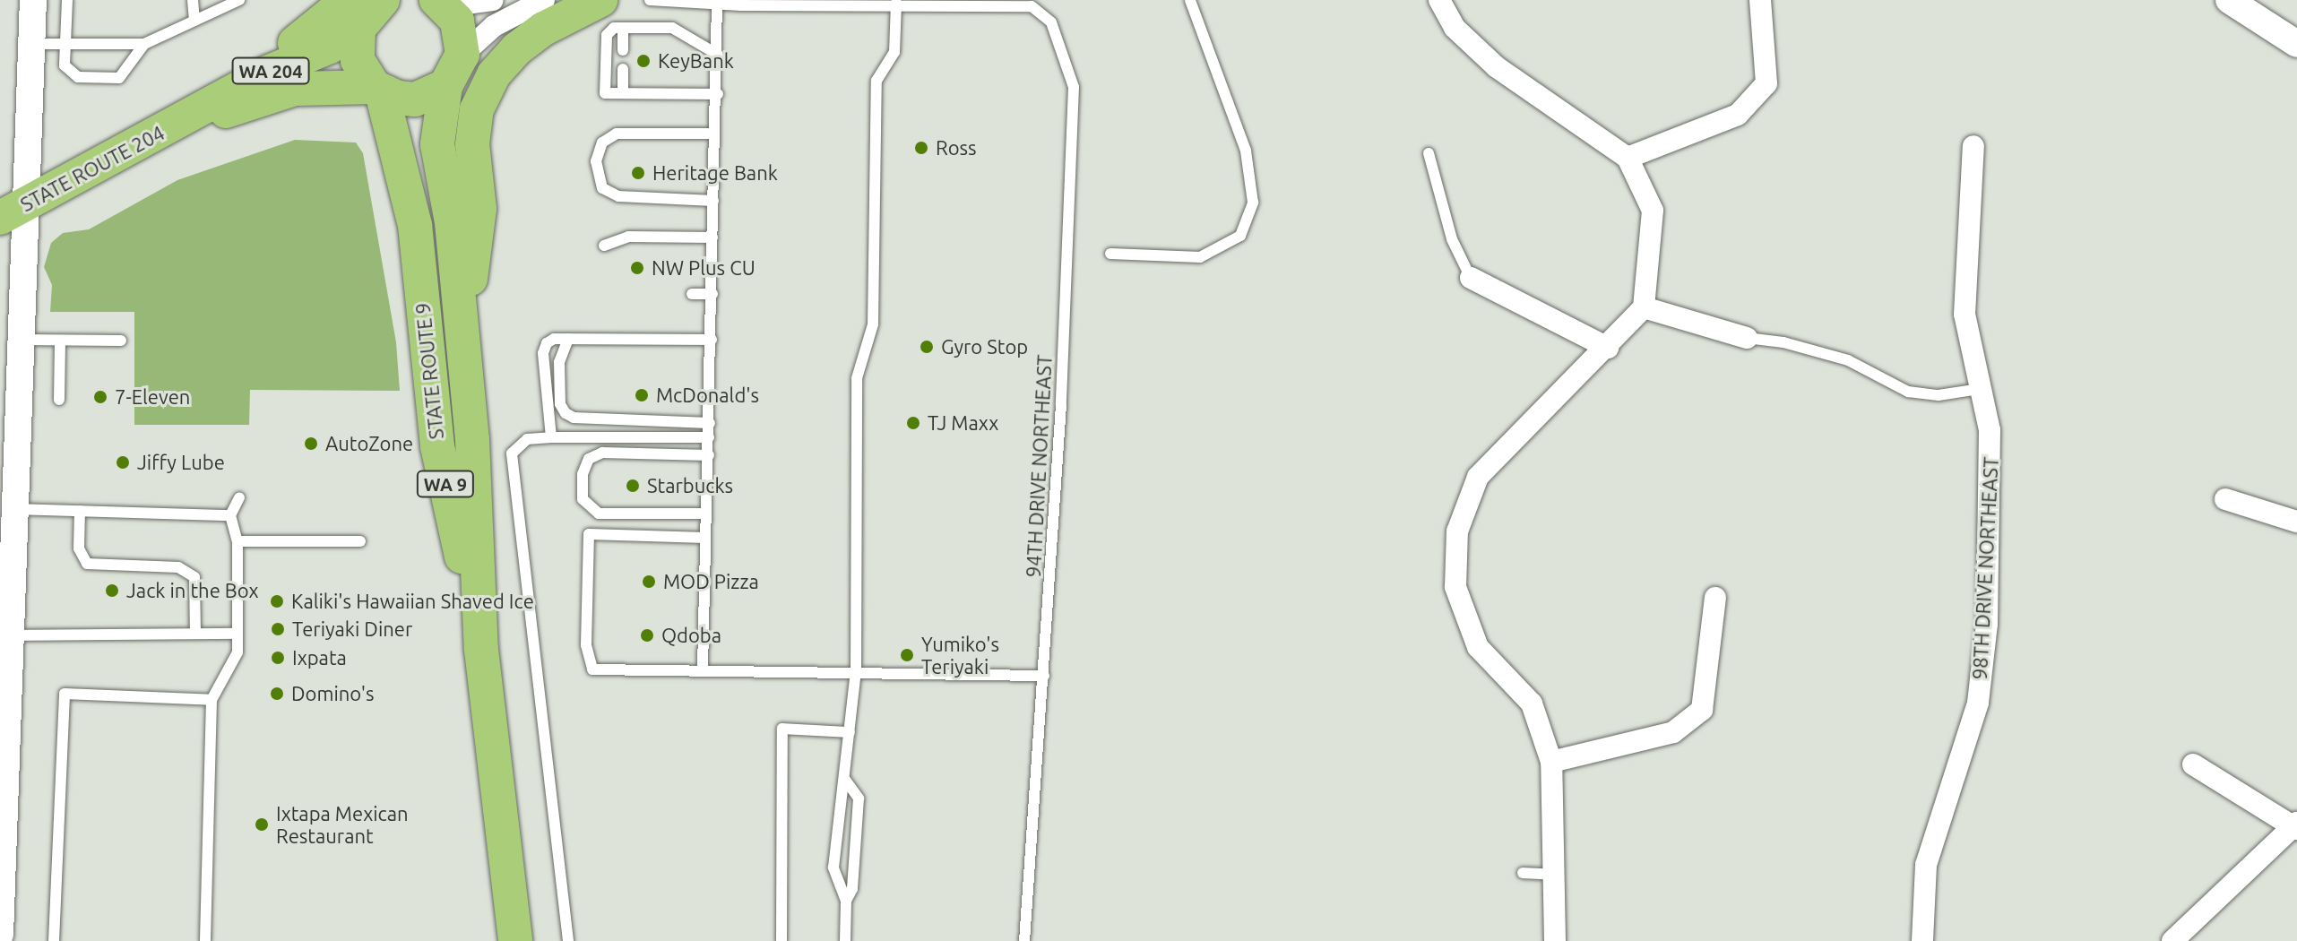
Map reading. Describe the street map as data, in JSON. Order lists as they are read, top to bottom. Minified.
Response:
{"streets":{"main road":["WA 204","STATE ROUTE 204","STATE ROUTE 9","WA 9"],"street":["98TH DRIVE NORTHEAST"],"lane":["94TH DRIVE NORTHEAST"]},"crossings":[["STATE ROUTE 204","STATE ROUTE 9"]],"places":["KeyBank","Ross","Heritage Bank","NW Plus CU","Gyro Stop","McDonald's","7-Eleven","TJ Maxx","AutoZone","Jiffy Lube","Starbucks","MOD Pizza","Jack in the Box","Kaliki's Hawaiian Shaved Ice","Teriyaki Diner","Qdoba","Yumiko's Teriyaki","Ixpata","Domino's","Ixtapa Mexican Restaurant"]}
